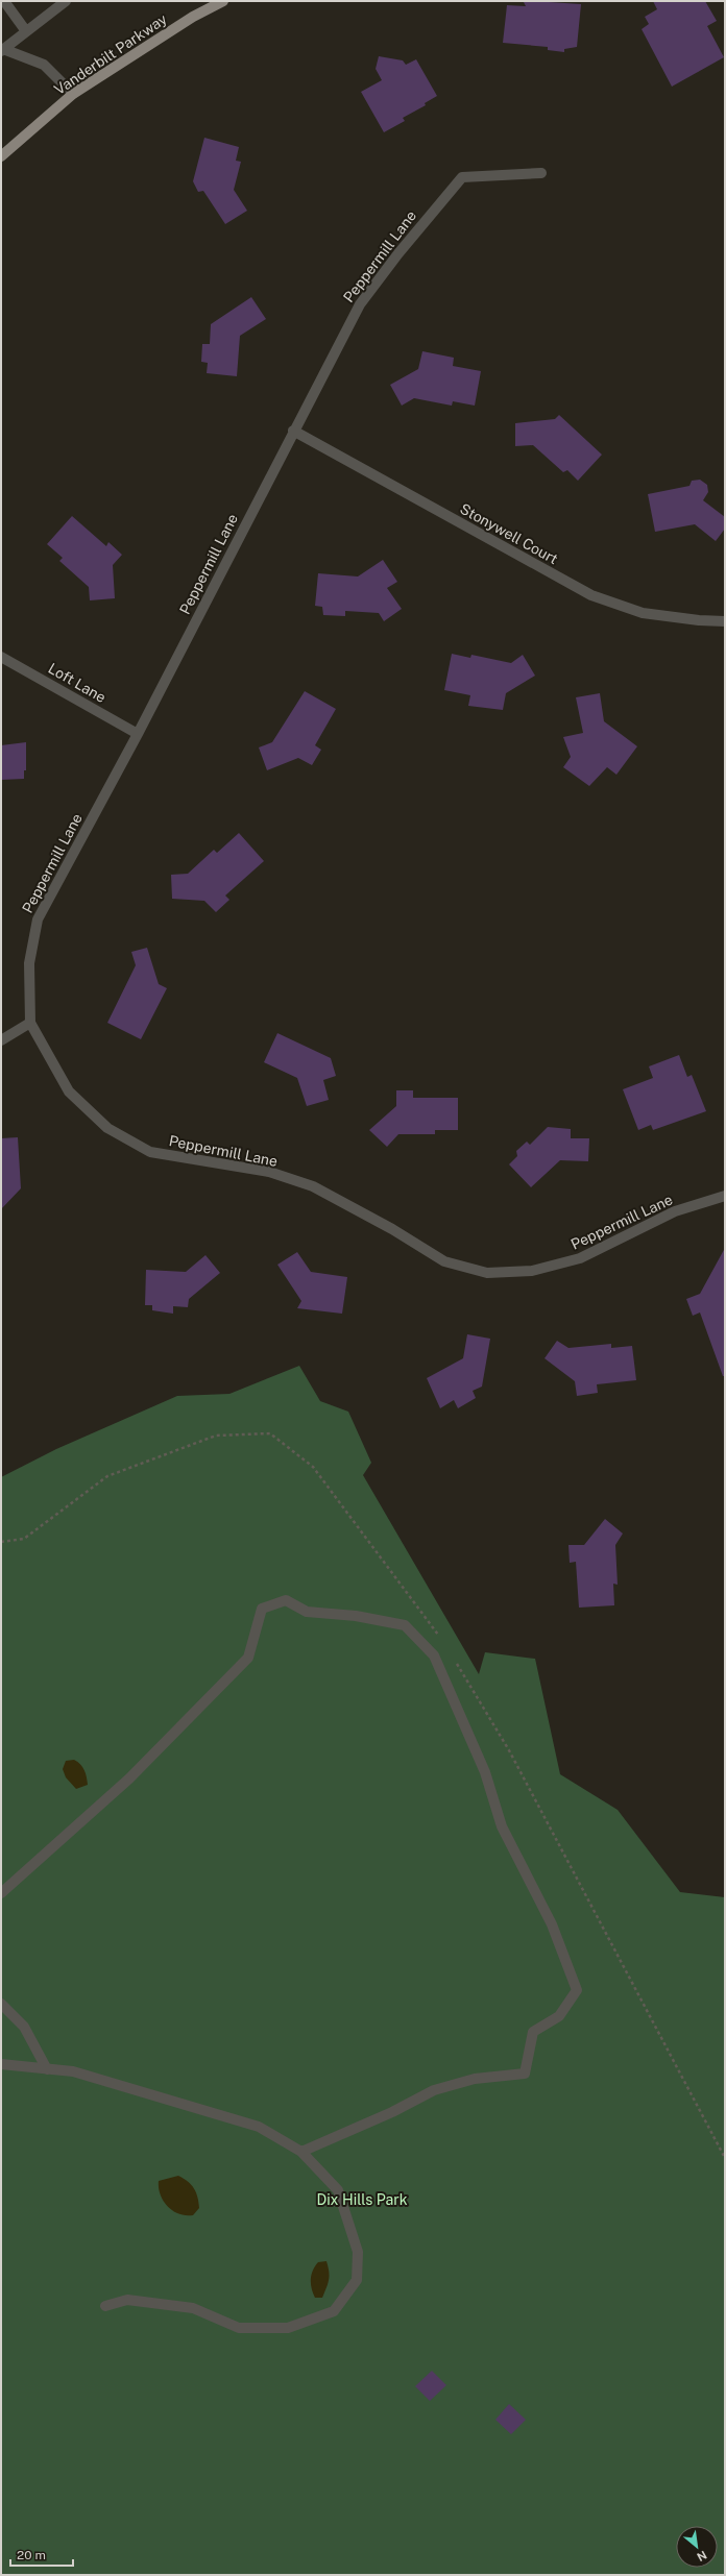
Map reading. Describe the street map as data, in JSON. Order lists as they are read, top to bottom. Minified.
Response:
{"streets":{"main road":["Vanderbilt Parkway"],"street":["Peppermill Lane","Stonywell Court","Loft Lane"]},"crossings":[["Peppermill Lane","Stonywell Court"],["Peppermill Lane","Loft Lane"]],"parks":["Dix Hills Park"],"scale_bar":"20 m","north":"bottom right"}
